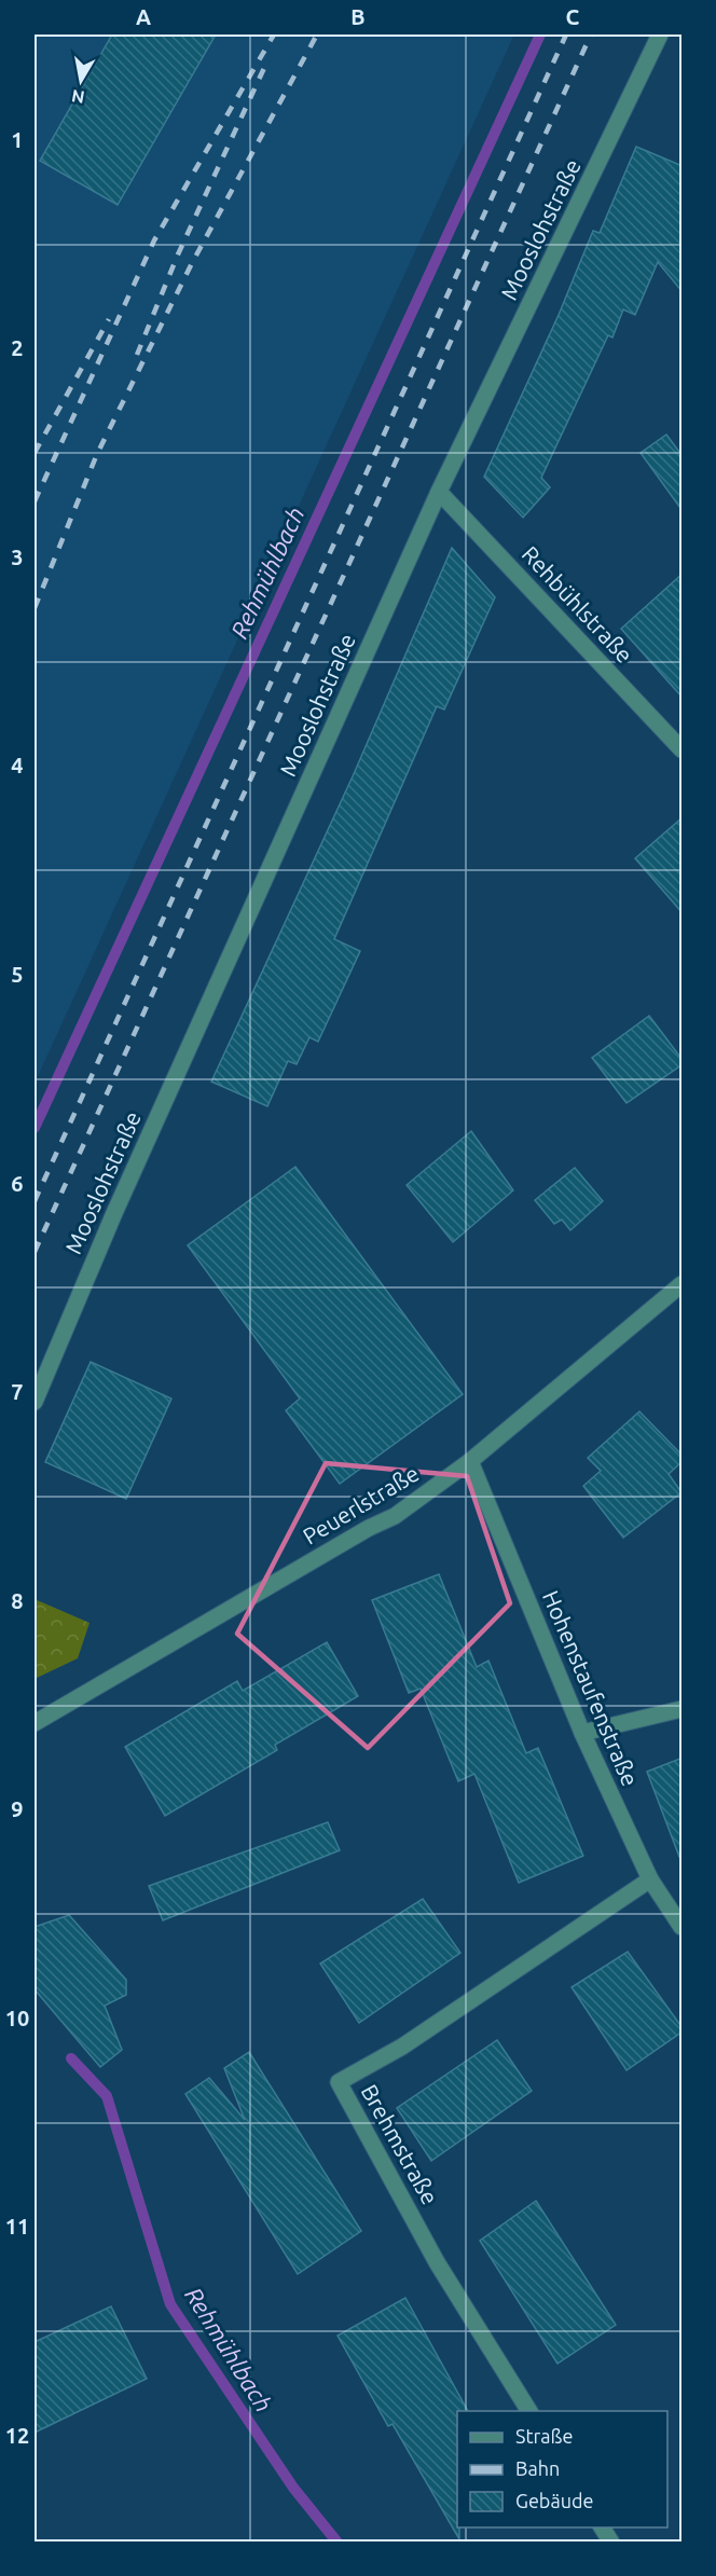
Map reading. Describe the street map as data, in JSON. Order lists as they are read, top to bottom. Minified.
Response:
{"streets":{"street":["Mooslohstraße","Rehbühlstraße","Peuerlstraße","Hohenstaufenstraße","Brehmstraße"]},"crossings":[["Mooslohstraße","Rehbühlstraße"],["Peuerlstraße","Hohenstaufenstraße"],["Hohenstaufenstraße","Brehmstraße"]],"water":["Rehmühlbach"],"legend":["Straße","Bahn","Gebäude"],"north":"bottom","grid":{"columns":["A","B","C"],"rows":["1","2","3","4","5","6","7","8","9","10","11","12"]}}
